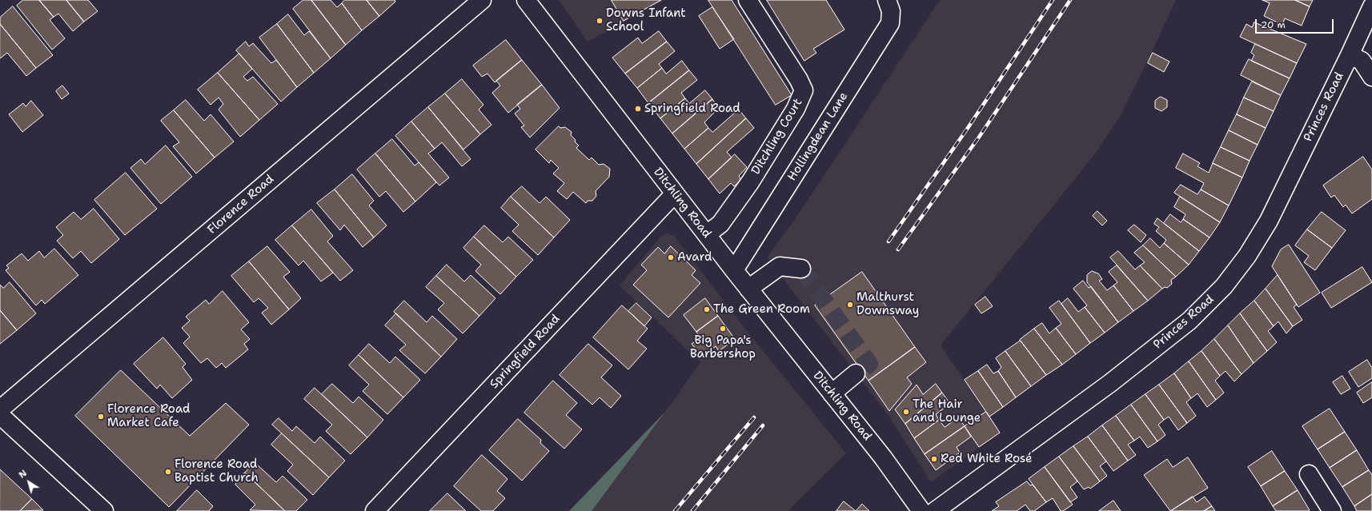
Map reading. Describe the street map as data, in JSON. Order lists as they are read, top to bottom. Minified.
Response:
{"streets":{"street":["Princes Road","Ditchling Court","Hollingdean Lane","Ditchling Road","Florence Road","Springfield Road"]},"crossings":[["Ditchling Court","Ditchling Road"],["Hollingdean Lane","Ditchling Road"],["Ditchling Road","Springfield Road"]],"places":["Downs Infant School","Springfield Road","Avard","Malthurst Downsway","The Green Room","Big Papa's Barbershop","The Hair and Lounge","Florence Road Market Cafe","Red White Rosé","Florence Road Baptist Church"],"scale_bar":"20 m","north":"top left"}
